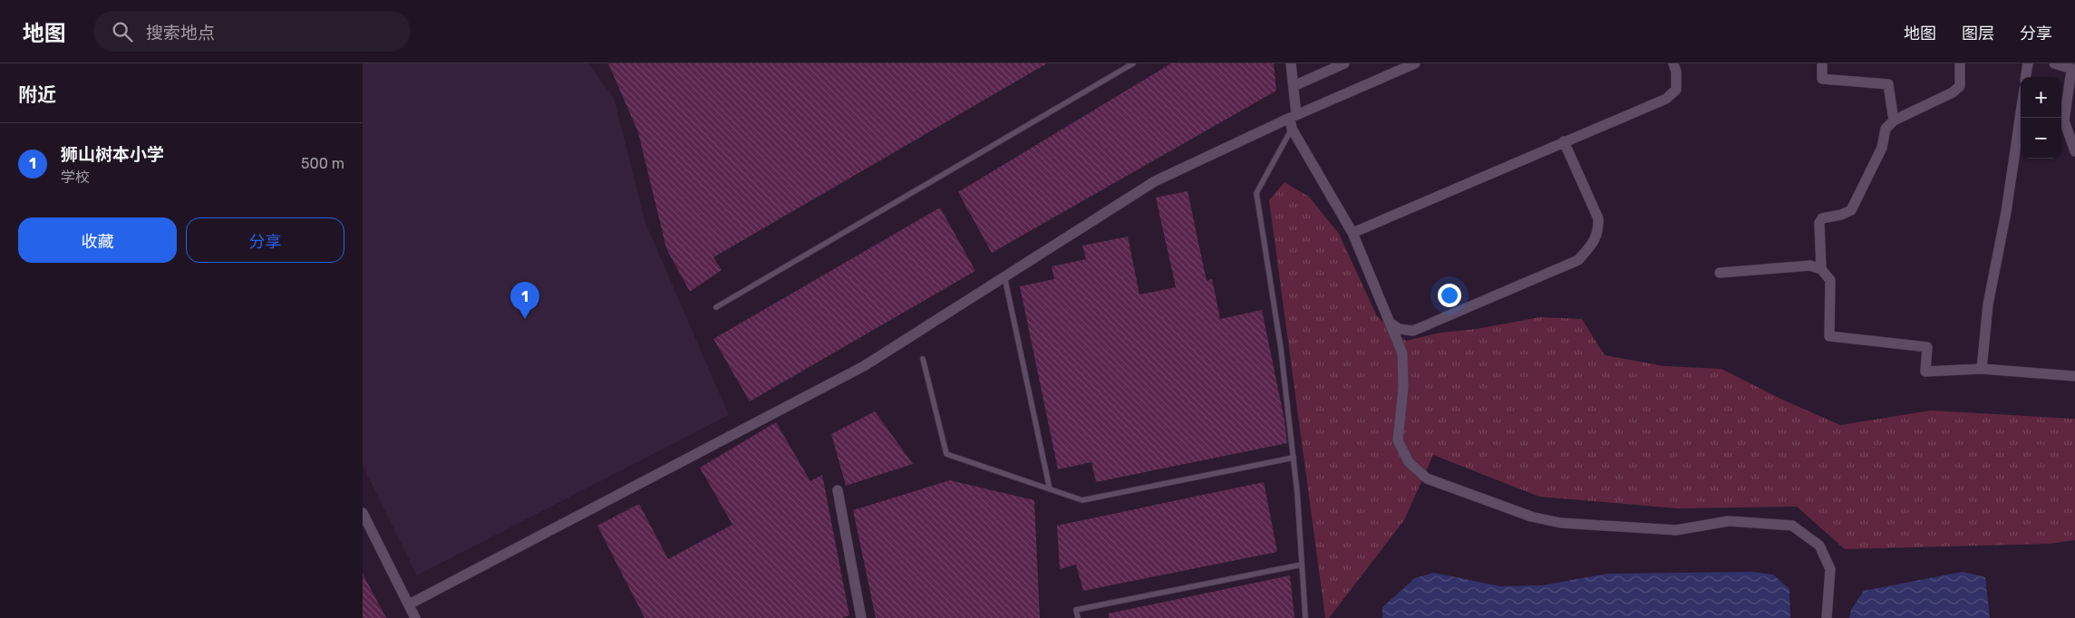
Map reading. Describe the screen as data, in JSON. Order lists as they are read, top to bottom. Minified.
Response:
{"page":{"header":"地图","search":"搜索地点","nav":["地图","图层","分享"],"heading":"附近","map_buttons":["+","−"],"list":[{"mark":"1","name":"狮山树本小学","note":"学校","value":"500 m"}],"buttons":["收藏","分享"],"pins":"1"}}
